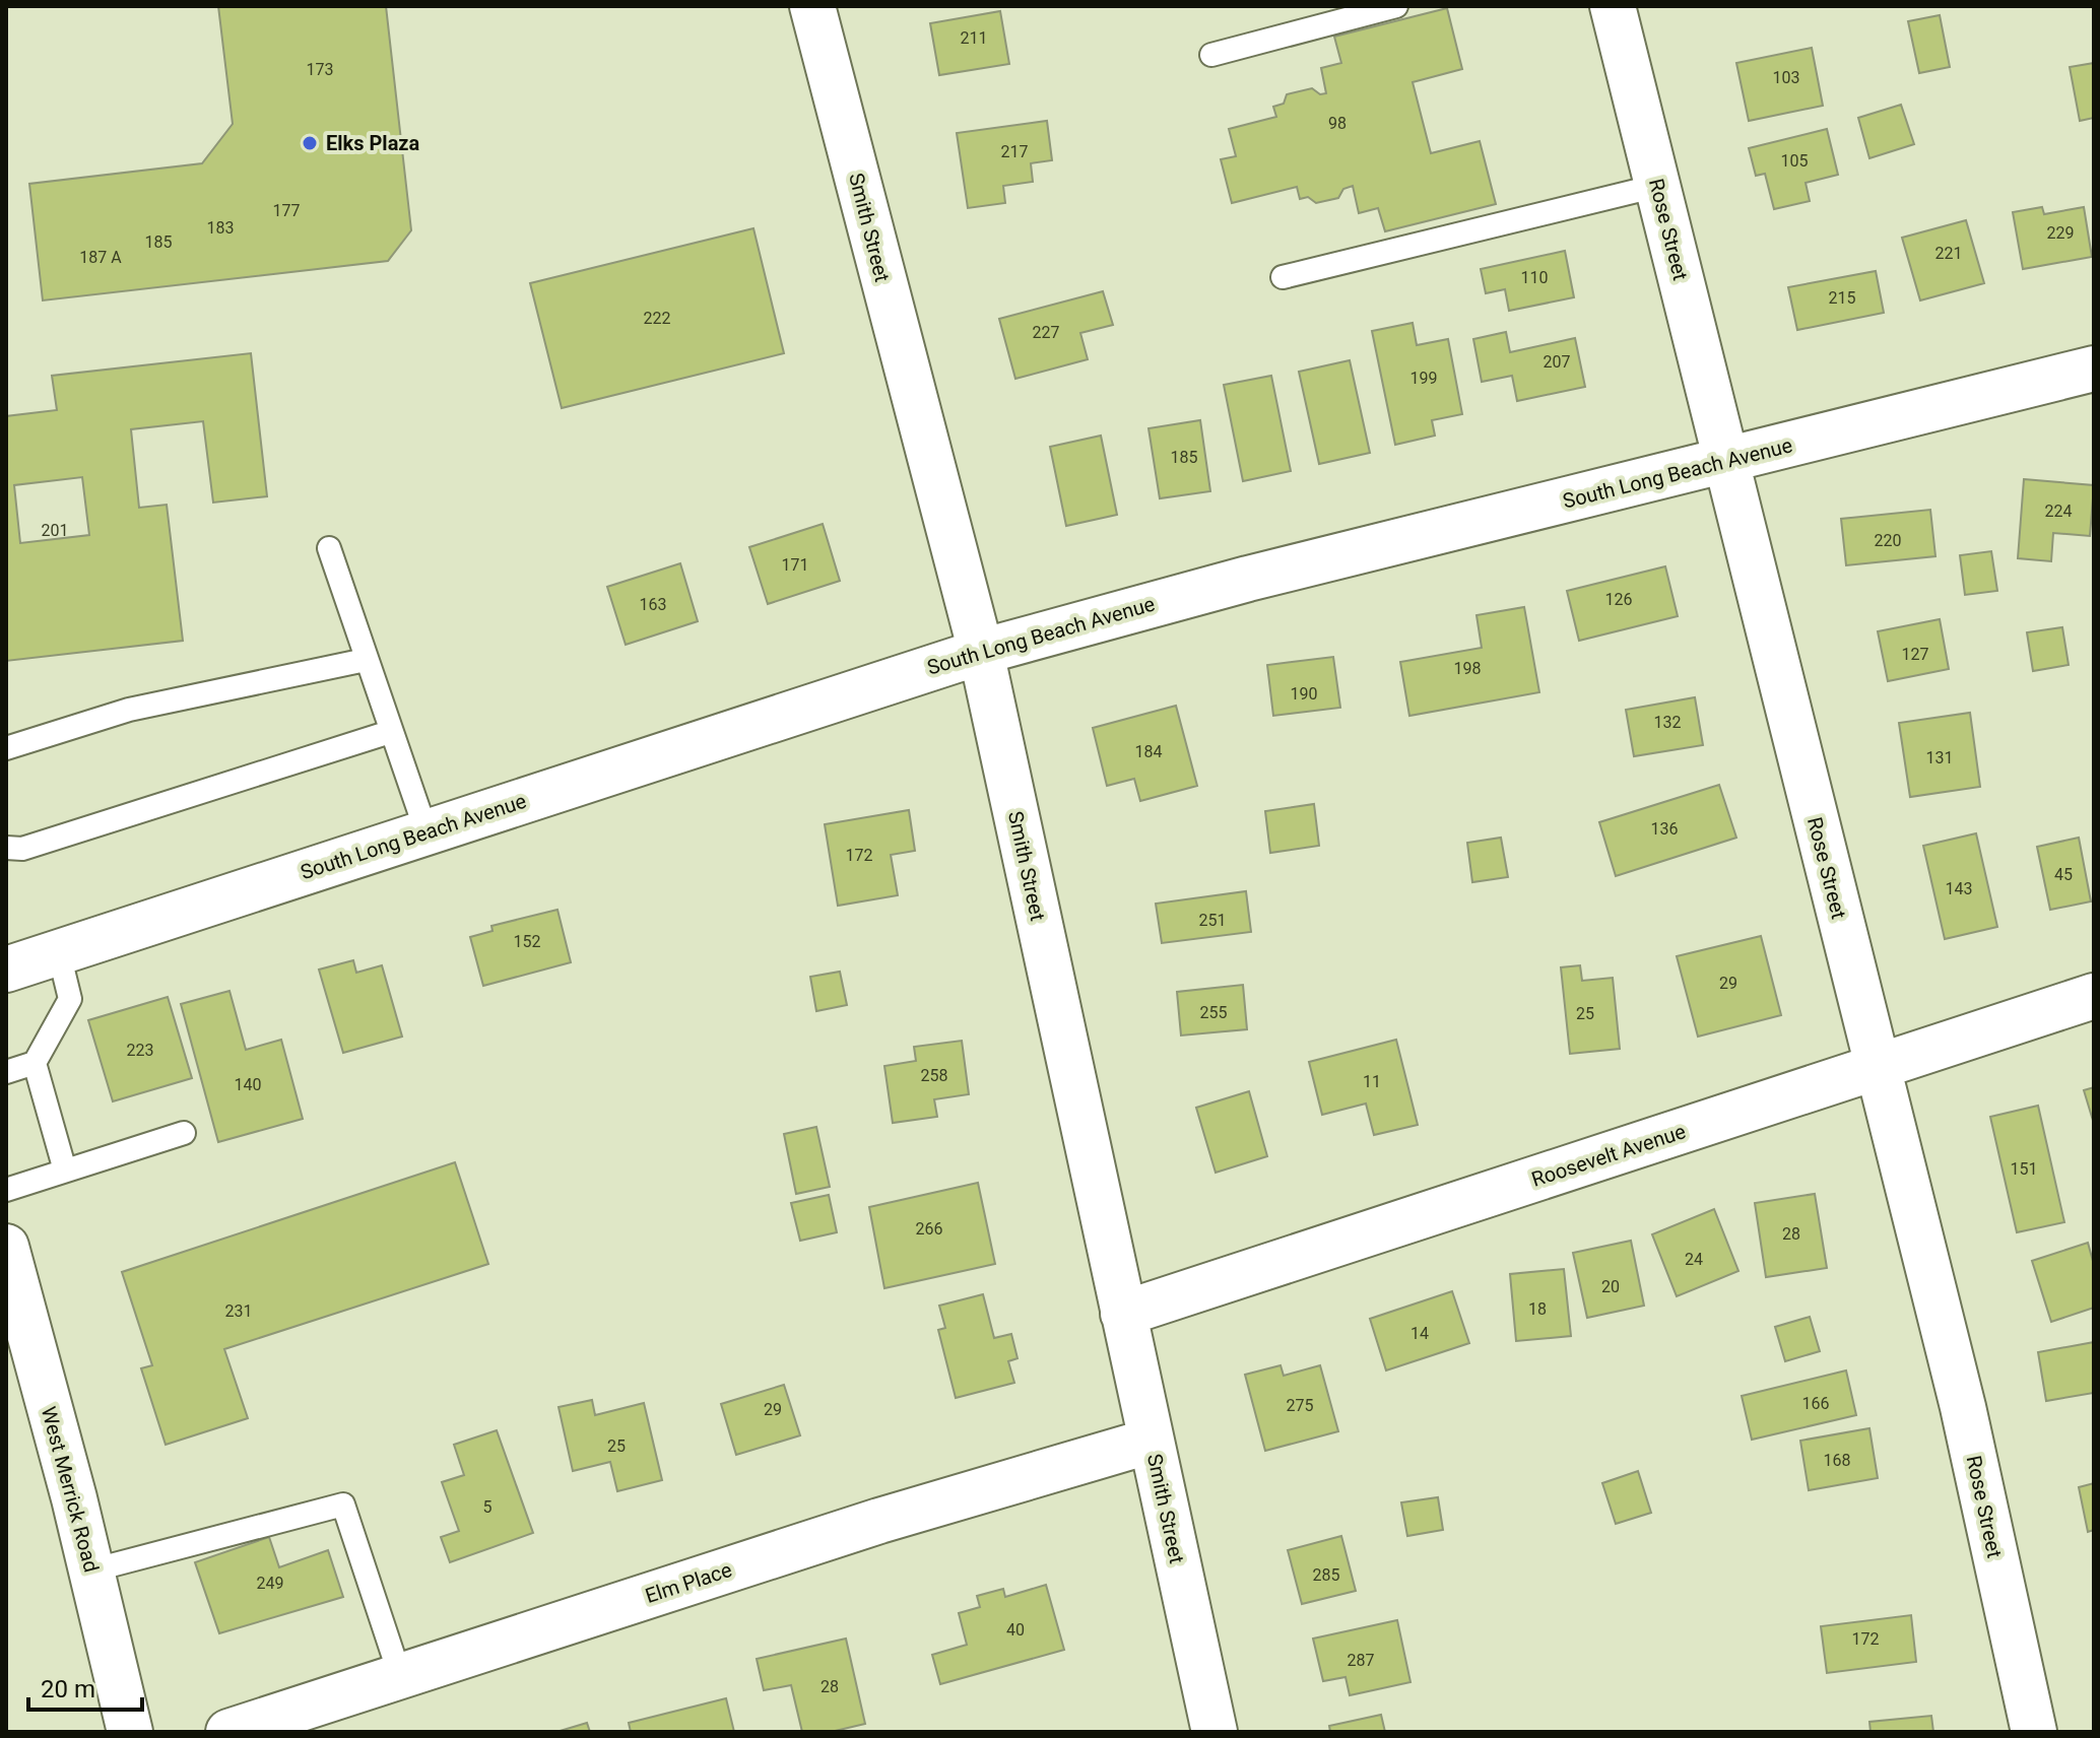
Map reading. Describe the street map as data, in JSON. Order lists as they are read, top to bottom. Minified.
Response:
{"streets":{"street":["Smith Street","Rose Street","South Long Beach Avenue","Roosevelt Avenue","West Merrick Road","Elm Place"]},"crossings":[["Smith Street","South Long Beach Avenue"],["Smith Street","Roosevelt Avenue"],["Smith Street","Elm Place"],["Rose Street","South Long Beach Avenue"],["Rose Street","Roosevelt Avenue"]],"places":["Elks Plaza"],"house_numbers":["211","173","103","98","217","105","177","183","229","185","221","187 A","110","215","222","227","207","199","185","224","201","220","171","126","163","127","198","190","132","184","131","136","172","45","143","251","152","29","255","25","223","258","11","140","151","266","28","24","20","18","231","14","166","275","29","25","168","5","285","249","40","172","287","28"],"scale_bar":"20 m"}
